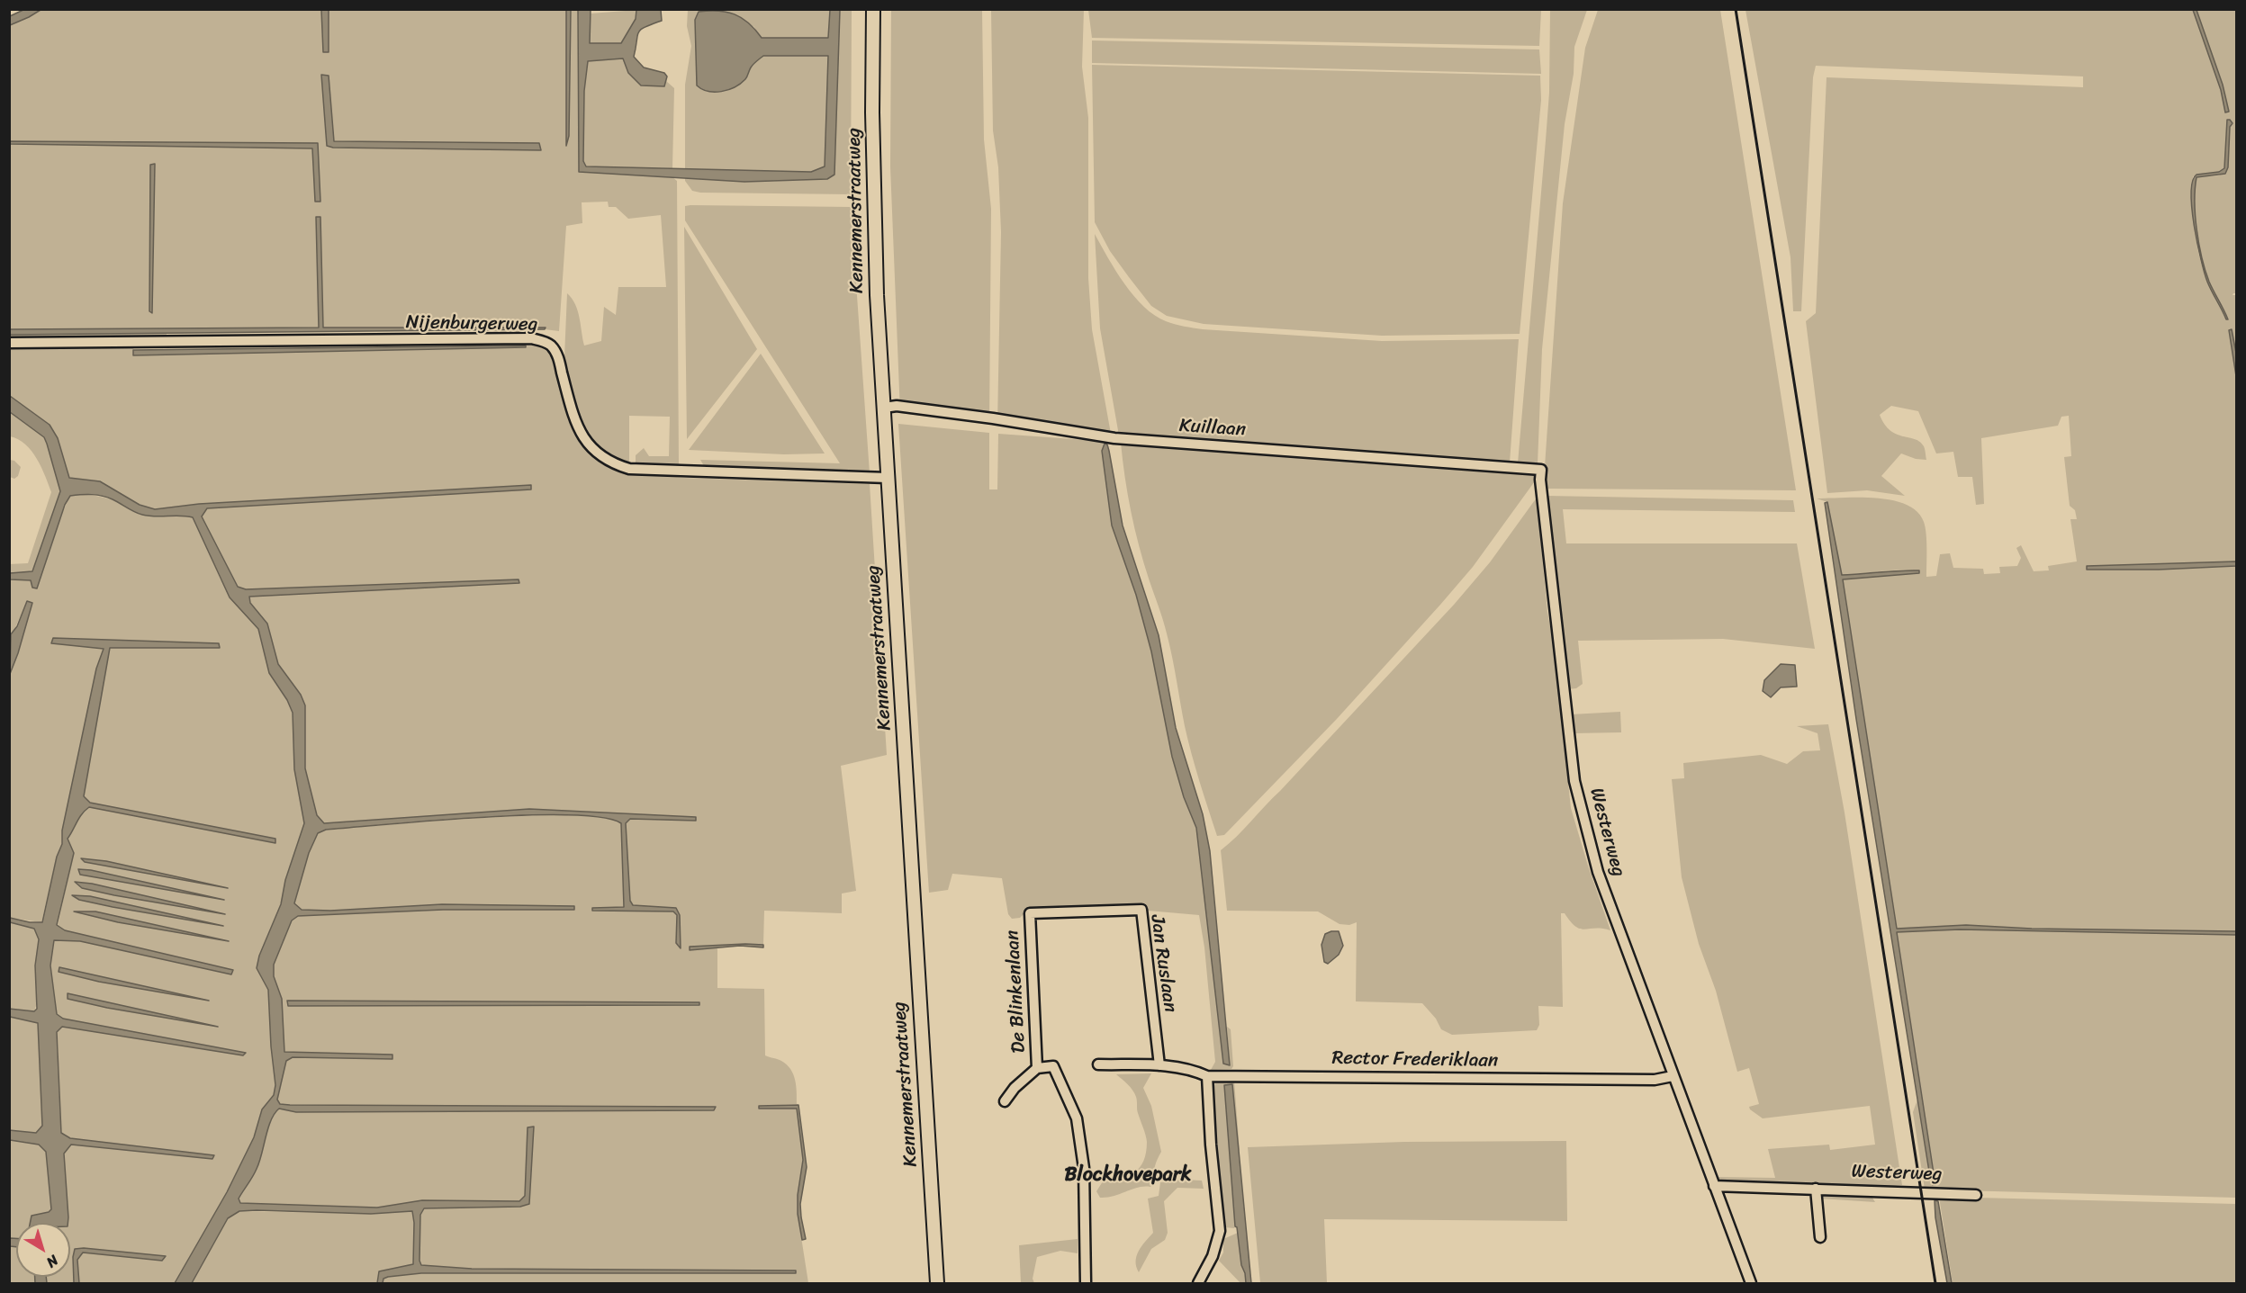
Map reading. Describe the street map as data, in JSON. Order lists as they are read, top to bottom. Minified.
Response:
{"streets":{"main road":["Kennemerstraatweg"],"street":["Nijenburgerweg","Kuillaan","Westerweg","Jan Ruslaan","De Blinkenlaan","Rector Frederiklaan"]},"crossings":[["Kennemerstraatweg","Nijenburgerweg"],["Kennemerstraatweg","Kuillaan"],["Kuillaan","Westerweg"],["Westerweg","Rector Frederiklaan"],["Jan Ruslaan","De Blinkenlaan"],["Jan Ruslaan","Rector Frederiklaan"]],"districts":["Blockhovepark"],"north":"bottom right"}
